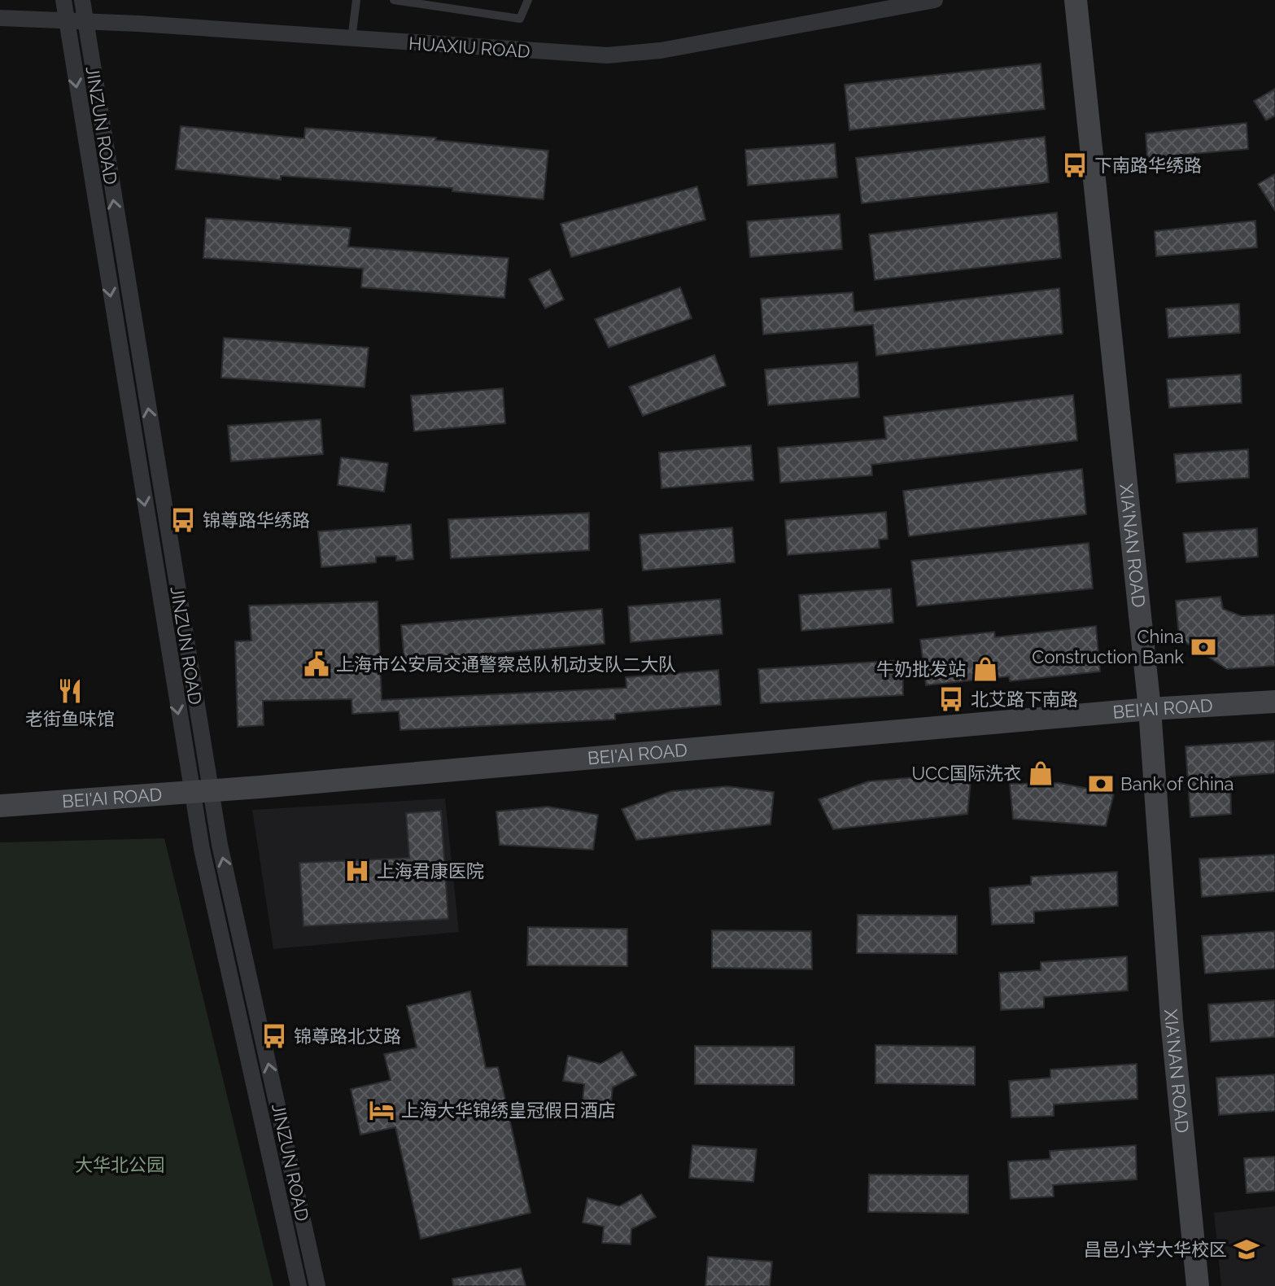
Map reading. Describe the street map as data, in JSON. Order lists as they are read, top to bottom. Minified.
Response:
{"streets":{"street":["HUAXIU ROAD","JINZUN ROAD","XIA'NAN ROAD","BEI'AI ROAD"]},"crossings":[["HUAXIU ROAD","JINZUN ROAD"],["JINZUN ROAD","BEI'AI ROAD"],["XIA'NAN ROAD","BEI'AI ROAD"]],"parks":["大华北公园"],"places":{"bus stop":["下南路华绣路","锦尊路华绣路","北艾路下南路","锦尊路北艾路"],"bank":["China Construction Bank","Bank of China"],"public building":["上海市公安局交通警察总队机动支队二大队"],"shop":["牛奶批发站","UCC国际洗衣"],"restaurant":["老街鱼味馆"],"hospital":["上海君康医院"],"hotel":["上海大华锦绣皇冠假日酒店"],"school or university":["昌邑小学大华校区"]}}
